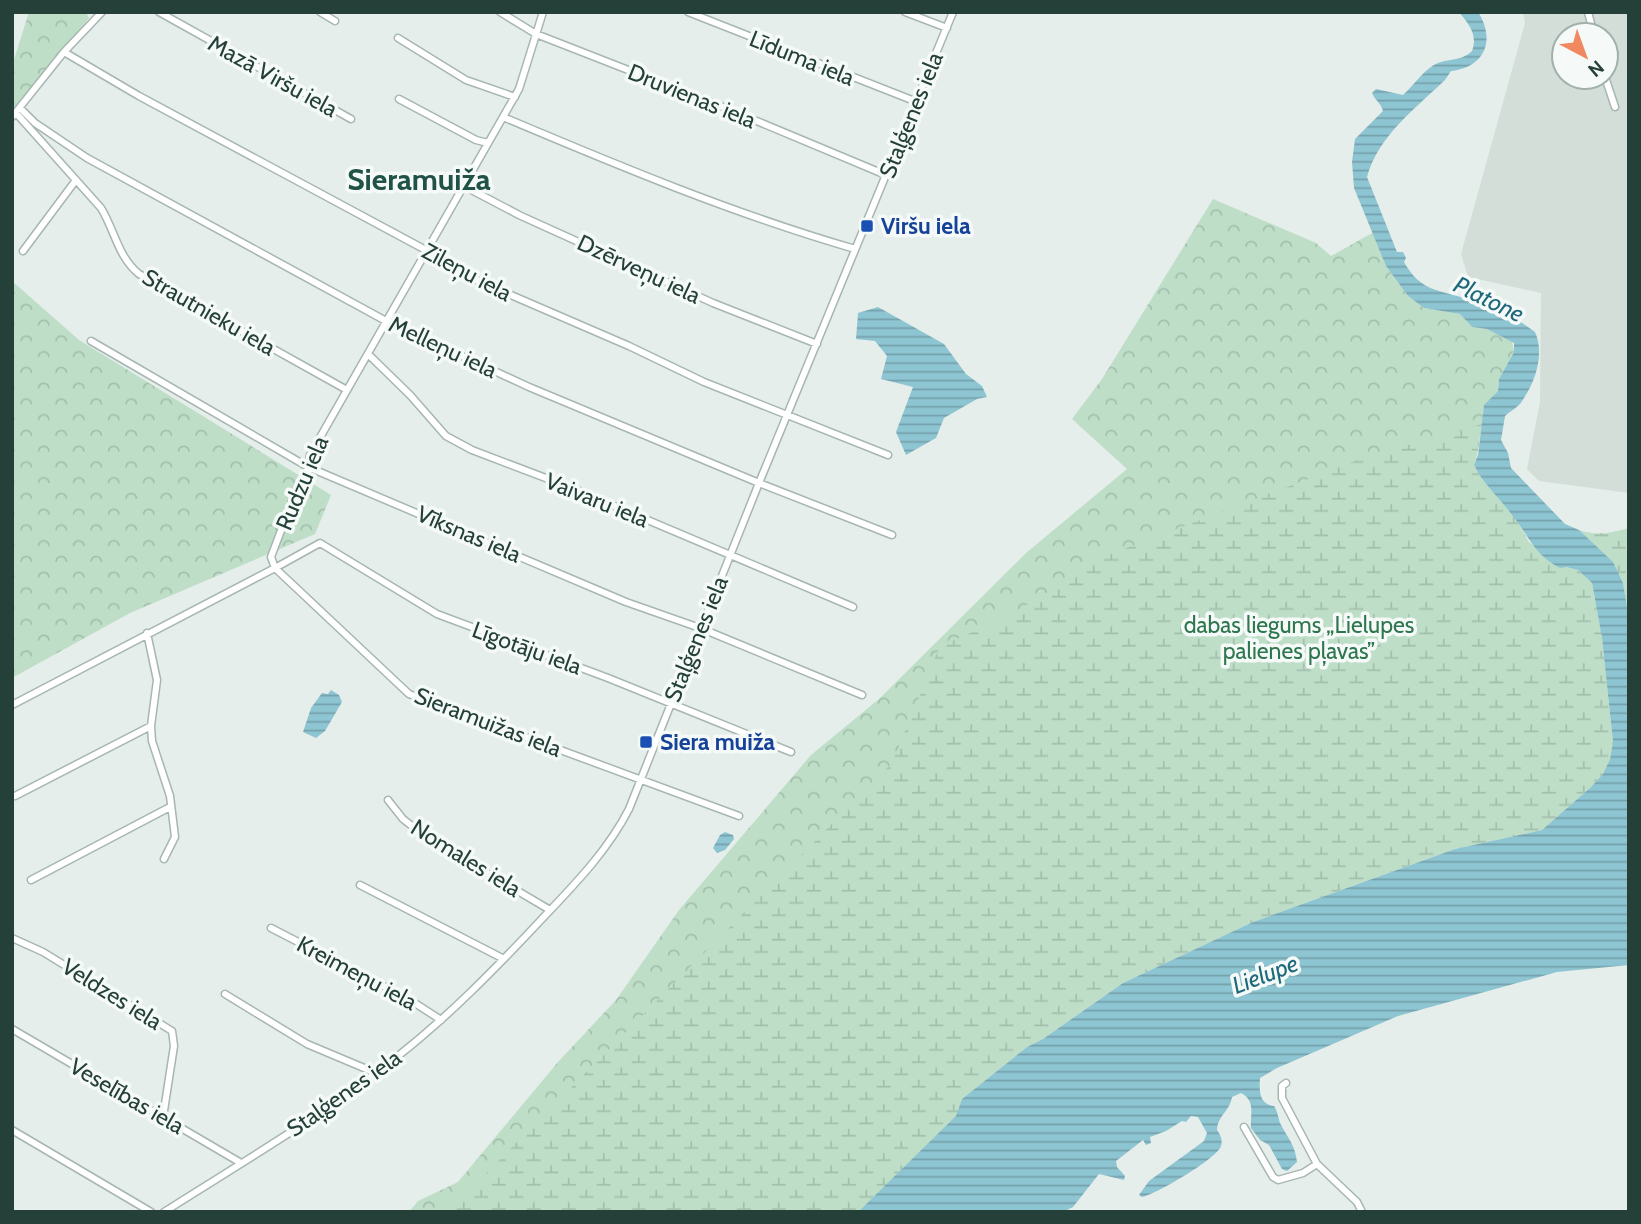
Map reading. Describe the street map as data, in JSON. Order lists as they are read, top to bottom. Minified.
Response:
{"streets":{"street":["Līduma iela","Mazā Viršu iela","Druvienas iela","Staļģenes iela","Dzērveņu iela","Zileņu iela","Strautnieku iela","Melleņu iela","Rudzu iela","Vaivaru iela","Vīksnas iela","Līgotāju iela","Sieramuižas iela","Nomales iela","Kreimeņu iela","Veldzes iela","Veselības iela"]},"crossings":[["Līduma iela","Staļģenes iela"],["Druvienas iela","Staļģenes iela"],["Druvienas iela","Rudzu iela"],["Staļģenes iela","Dzērveņu iela"],["Staļģenes iela","Zileņu iela"],["Staļģenes iela","Melleņu iela"],["Staļģenes iela","Vaivaru iela"],["Staļģenes iela","Vīksnas iela"],["Staļģenes iela","Līgotāju iela"],["Staļģenes iela","Sieramuižas iela"],["Staļģenes iela","Nomales iela"],["Staļģenes iela","Kreimeņu iela"],["Staļģenes iela","Veselības iela"],["Dzērveņu iela","Rudzu iela"],["Zileņu iela","Rudzu iela"],["Strautnieku iela","Melleņu iela"],["Strautnieku iela","Rudzu iela"],["Melleņu iela","Rudzu iela"],["Rudzu iela","Vaivaru iela"],["Rudzu iela","Vīksnas iela"],["Rudzu iela","Līgotāju iela"],["Rudzu iela","Sieramuižas iela"],["Līgotāju iela","Sieramuižas iela"],["Veldzes iela","Veselības iela"]],"districts":["Sieramuiža"],"water":["Platone","Lielupe"],"parks":["dabas liegums „Lielupes palienes pļavas”"],"places":{"transit":["Viršu iela","Siera muiža"]},"north":"bottom right"}
